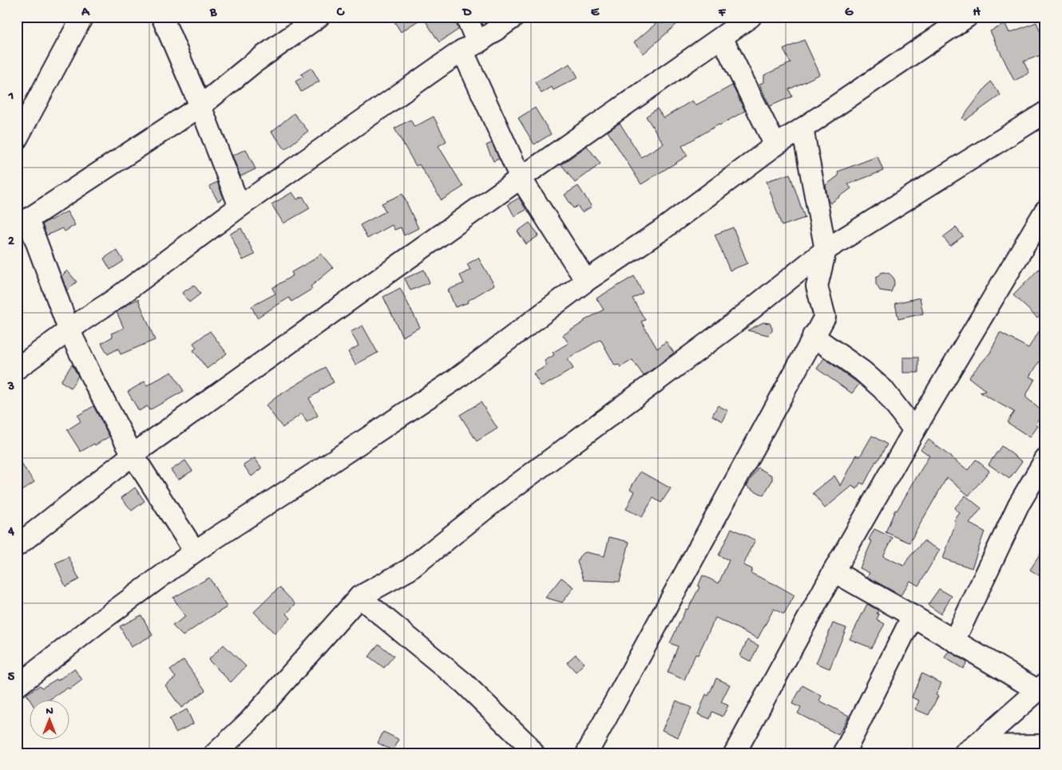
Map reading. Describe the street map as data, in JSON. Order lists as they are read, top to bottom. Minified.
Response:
{"north":"top","grid":{"columns":["A","B","C","D","E","F","G","H"],"rows":["1","2","3","4","5"]}}
